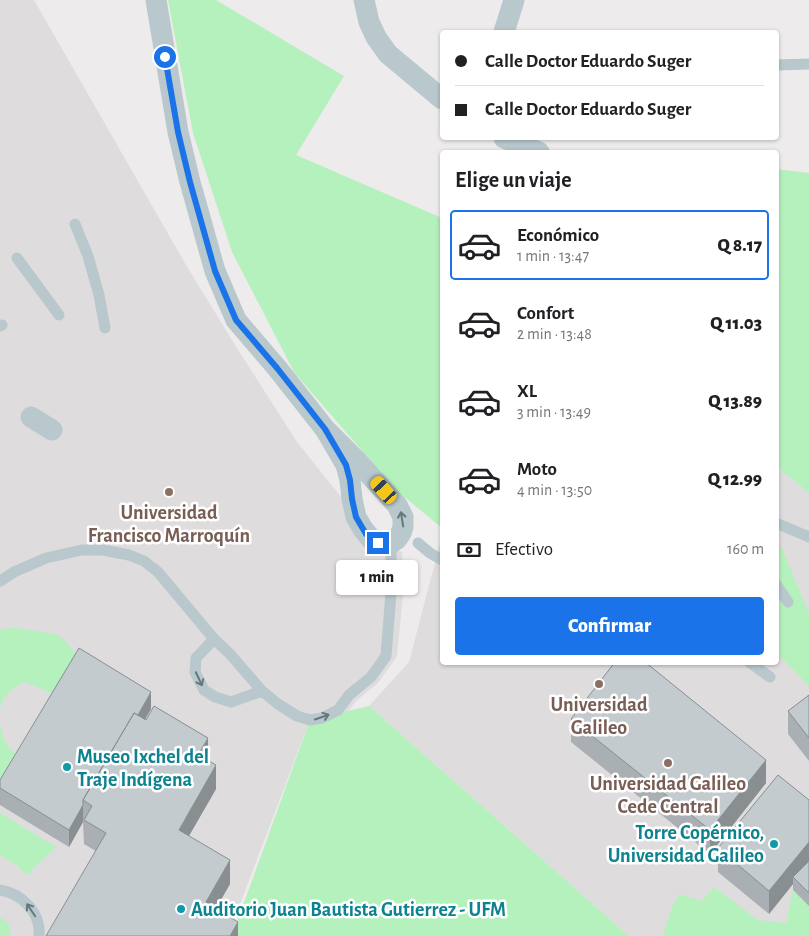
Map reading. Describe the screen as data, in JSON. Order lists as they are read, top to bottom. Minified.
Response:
{"places":["Universidad Francisco Marroquín","Universidad Galileo","Universidad Galileo Cede Central","Museo Ixchel del Traje Indígena","Torre Copérnico, Universidad Galileo","Auditorio Juan Bautista Gutierrez - UFM"],"page":{"banner":["Calle Doctor Eduardo Suger","Calle Doctor Eduardo Suger"],"heading":"Elige un viaje","list":[{"name":"Económico","note":"1 min · 13:47","value":"Q 8.17"},{"name":"Confort","note":"2 min · 13:48","value":"Q 11.03"},{"name":"XL","note":"3 min · 13:49","value":"Q 13.89"},{"name":"Moto","note":"4 min · 13:50","value":"Q 12.99"}],"pay":["Efectivo","160 m"],"bubble":"1 min","buttons":"Confirmar"}}
